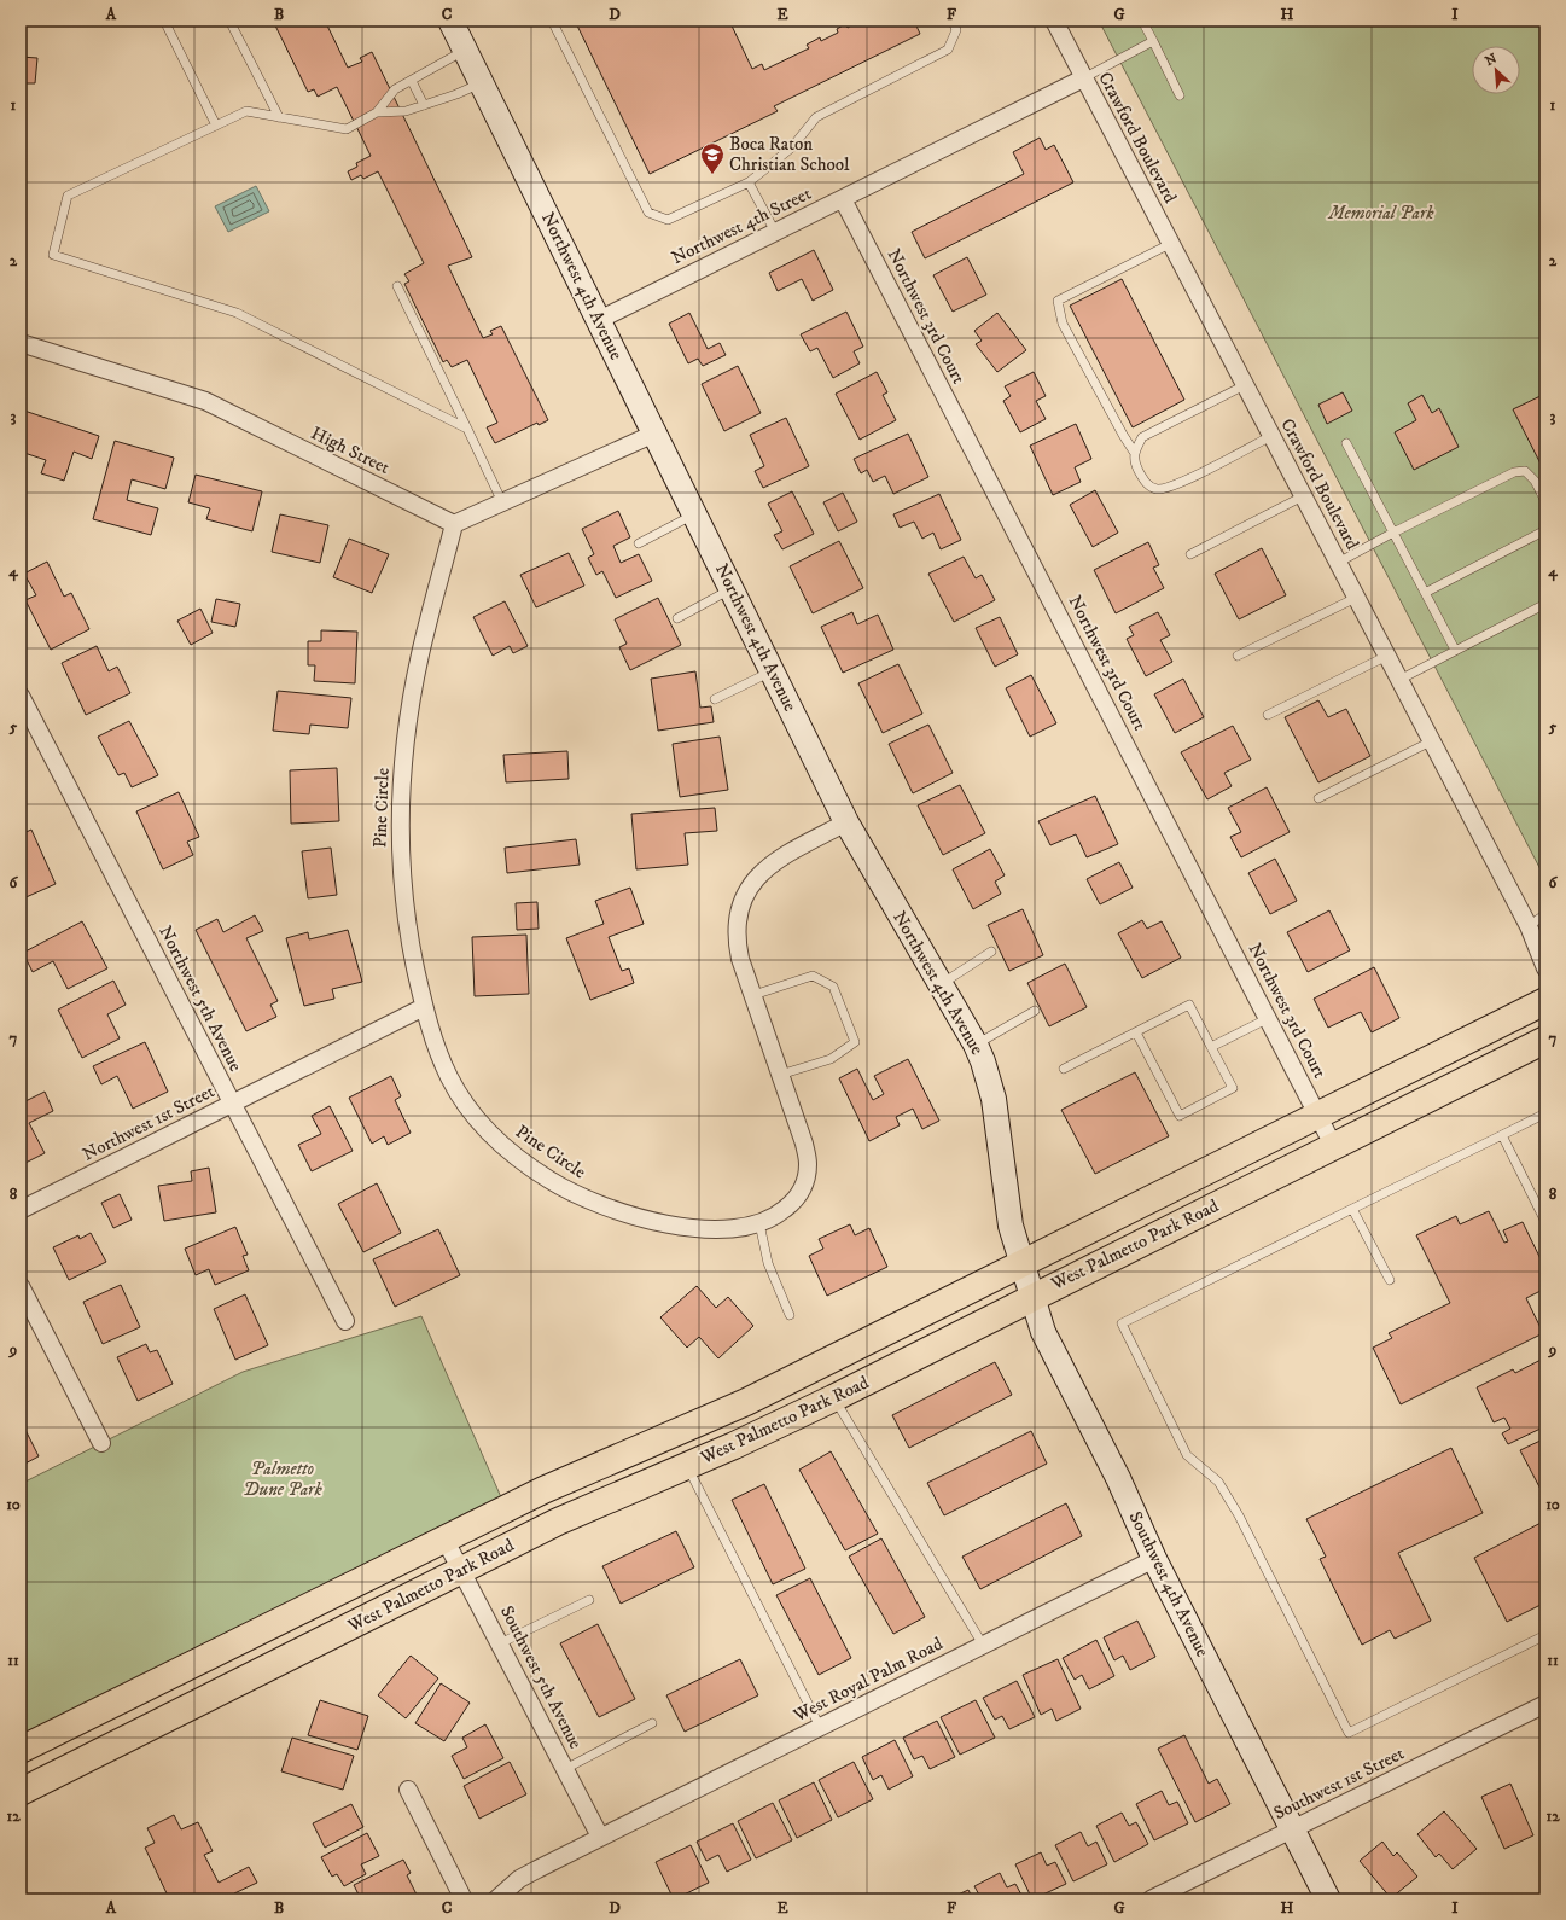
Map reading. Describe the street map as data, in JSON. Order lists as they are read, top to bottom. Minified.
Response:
{"streets":{"main road":["West Palmetto Park Road"],"street":["Crawford Boulevard","Northwest 4th Street","Northwest 4th Avenue","Northwest 3rd Court","High Street","Pine Circle","Northwest 5th Avenue","Northwest 1st Street","Southwest 4th Avenue","Southwest 5th Avenue","West Royal Palm Road","Southwest 1st Street"]},"crossings":[["Crawford Boulevard","Northwest 4th Street"],["Northwest 4th Street","Northwest 4th Avenue"],["Northwest 4th Street","Northwest 3rd Court"],["Northwest 4th Avenue","Pine Circle"],["Northwest 4th Avenue","West Palmetto Park Road"],["Northwest 4th Avenue","Southwest 4th Avenue"],["Northwest 3rd Court","West Palmetto Park Road"],["High Street","Pine Circle"],["Pine Circle","Northwest 1st Street"],["Northwest 5th Avenue","Northwest 1st Street"],["West Palmetto Park Road","Southwest 4th Avenue"],["West Palmetto Park Road","Southwest 5th Avenue"],["Southwest 4th Avenue","West Royal Palm Road"],["Southwest 4th Avenue","Southwest 1st Street"],["Southwest 5th Avenue","West Royal Palm Road"]],"parks":["Memorial Park","Palmetto Dune Park"],"places":{"school or university":["Boca Raton Christian School"]},"north":"top left","grid":{"columns":["A","B","C","D","E","F","G","H","I"],"rows":["1","2","3","4","5","6","7","8","9","10","11","12"]}}
